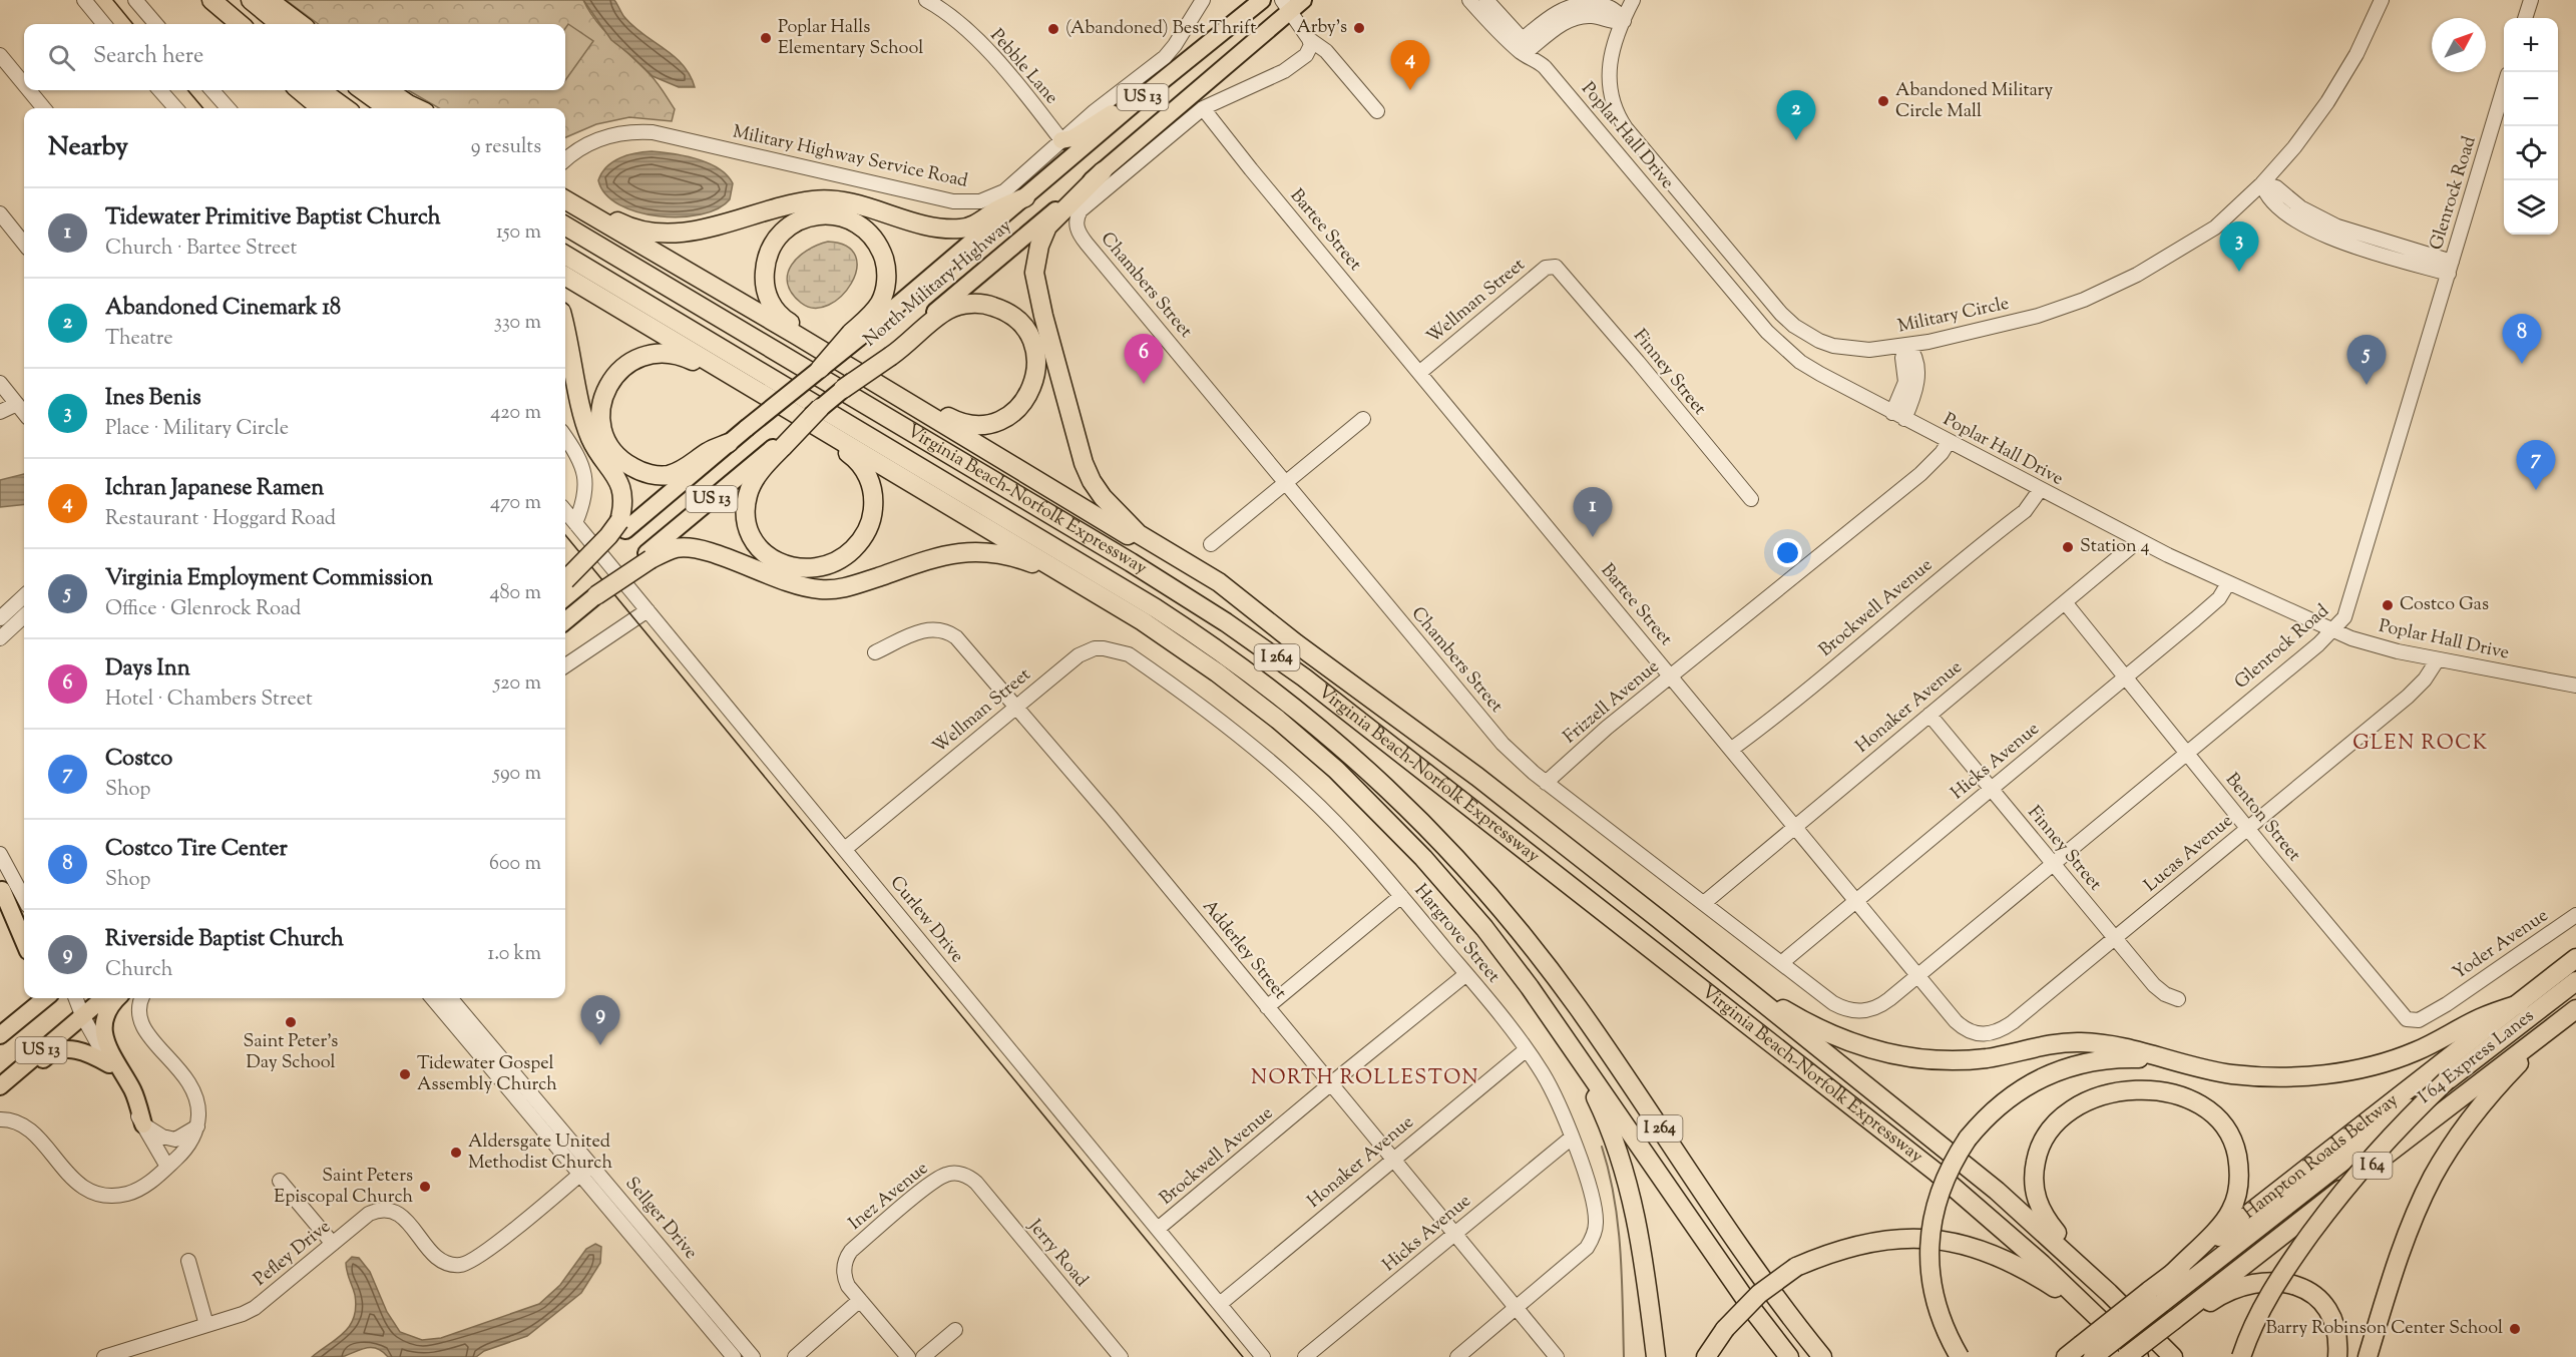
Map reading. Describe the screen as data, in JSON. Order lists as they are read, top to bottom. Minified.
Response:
{"streets":{"highway":["Virginia Beach-Norfolk Expressway","I 264","I 64 Express Lanes","Hampton Roads Beltway","I 64"],"main road":["US 13","North Military Highway"],"street":["Pebble Lane","Poplar Hall Drive","Military Highway Service Road","Glenrock Road","Bartee Street","Chambers Street","Wellman Street","Military Circle","Finney Street","Brockwell Avenue","Frizzell Avenue","Honaker Avenue","Hicks Avenue","Benton Street","Lucas Avenue","Curlew Drive","Hargrove Street","Yoder Avenue","Adderley Street","Inez Avenue","Sellger Drive","Pefley Drive","Jerry Road"]},"crossings":[["Pebble Lane","Military Highway Service Road"],["Poplar Hall Drive","Glenrock Road"],["Poplar Hall Drive","Brockwell Avenue"],["Poplar Hall Drive","Frizzell Avenue"],["Poplar Hall Drive","Honaker Avenue"],["Poplar Hall Drive","Hicks Avenue"],["Poplar Hall Drive","Lucas Avenue"],["Glenrock Road","Bartee Street"],["Glenrock Road","Chambers Street"],["Glenrock Road","Finney Street"],["Glenrock Road","Benton Street"],["Bartee Street","Chambers Street"],["Bartee Street","Wellman Street"],["Bartee Street","Brockwell Avenue"],["Bartee Street","Frizzell Avenue"],["Bartee Street","Honaker Avenue"],["Bartee Street","Hicks Avenue"],["Bartee Street","Lucas Avenue"],["Chambers Street","Frizzell Avenue"],["Chambers Street","Honaker Avenue"],["Chambers Street","Hicks Avenue"],["Wellman Street","Finney Street"],["Wellman Street","Curlew Drive"],["Wellman Street","Hargrove Street"],["Wellman Street","Adderley Street"],["Finney Street","Honaker Avenue"],["Finney Street","Hicks Avenue"],["Finney Street","Lucas Avenue"],["Brockwell Avenue","Curlew Drive"],["Brockwell Avenue","Hargrove Street"],["Brockwell Avenue","Adderley Street"],["Honaker Avenue","Benton Street"],["Honaker Avenue","Curlew Drive"],["Honaker Avenue","Hargrove Street"],["Honaker Avenue","Adderley Street"],["Hicks Avenue","Benton Street"],["Hicks Avenue","Hargrove Street"],["Hicks Avenue","Adderley Street"],["Benton Street","Lucas Avenue"],["Benton Street","Yoder Avenue"],["Hargrove Street","Adderley Street"],["I 64 Express Lanes","Hampton Roads Beltway"],["Inez Avenue","Jerry Road"],["Sellger Drive","Pefley Drive"]],"districts":["GLEN ROCK","NORTH ROLLESTON"],"places":["Arby's","(Abandoned) Best Thrift","Poplar Halls Elementary School","Abandoned Military Circle Mall","Station 4","Costco Gas","Saint Peter's Day School","Tidewater Gospel Assembly Church","Aldersgate United Methodist Church","Saint Peters Episcopal Church","Barry Robinson Center School"],"north":"top right","page":{"map_buttons":["+","−"],"search":"Search here","pins":["4","2","3","8","6","5","7","1","9"],"heading":["Nearby","9 results"],"list":[{"mark":"1","name":"Tidewater Primitive Baptist Church","note":"Church · Bartee Street","value":"150 m"},{"mark":"2","name":"Abandoned Cinemark 18","note":"Theatre","value":"330 m"},{"mark":"3","name":"Ines Benis","note":"Place · Military Circle","value":"420 m"},{"mark":"4","name":"Ichran Japanese Ramen","note":"Restaurant · Hoggard Road","value":"470 m"},{"mark":"5","name":"Virginia Employment Commission","note":"Office · Glenrock Road","value":"480 m"},{"mark":"6","name":"Days Inn","note":"Hotel · Chambers Street","value":"520 m"},{"mark":"7","name":"Costco","note":"Shop","value":"590 m"},{"mark":"8","name":"Costco Tire Center","note":"Shop","value":"600 m"},{"mark":"9","name":"Riverside Baptist Church","note":"Church","value":"1.0 km"}]}}
